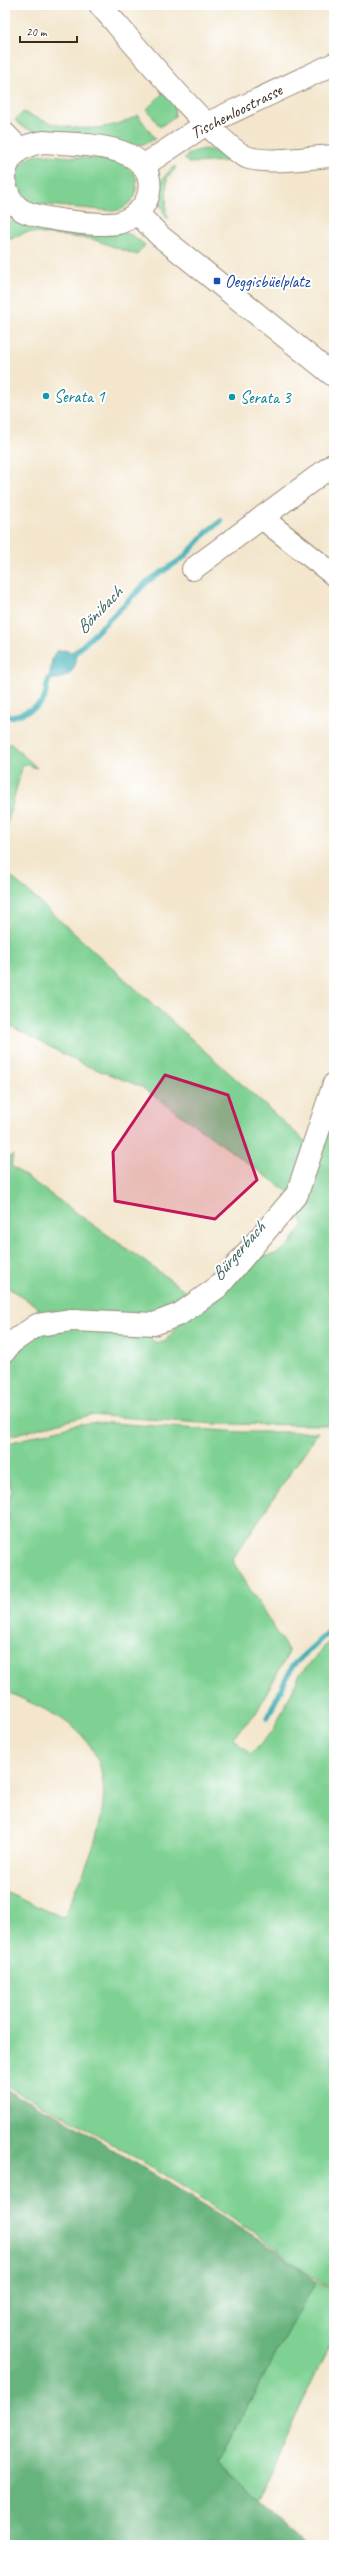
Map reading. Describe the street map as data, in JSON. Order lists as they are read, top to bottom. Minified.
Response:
{"streets":{"street":["Tischenloostrasse"]},"water":["Bönibach","Bürgerbach"],"places":{"transit":["Oeggisbüelplatz"],"other":["Serata 1","Serata 3"]},"scale_bar":"20 m"}
